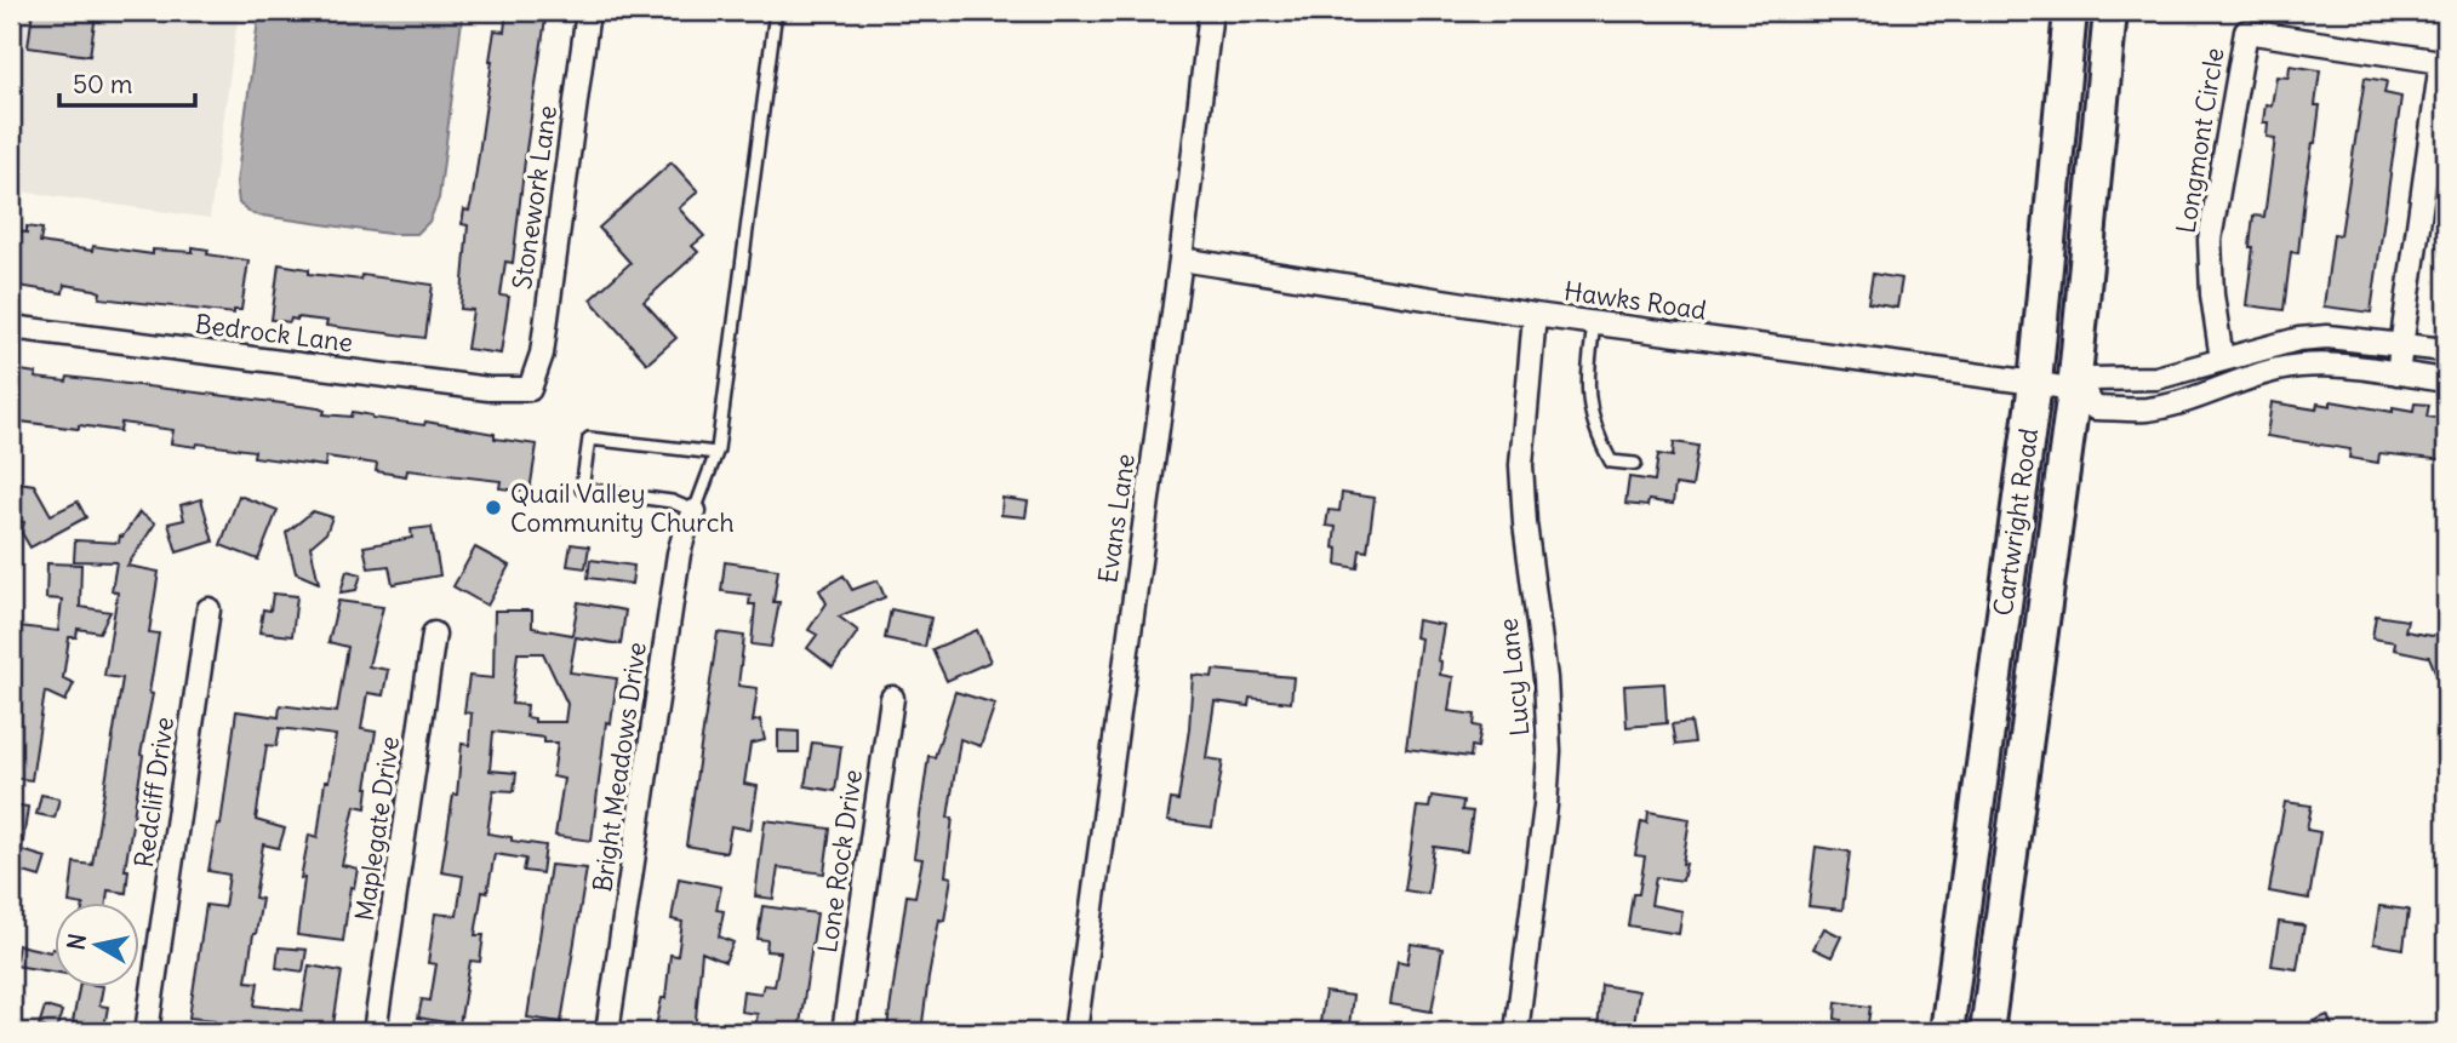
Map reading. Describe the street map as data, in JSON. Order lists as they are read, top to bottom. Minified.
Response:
{"streets":{"main road":["Cartwright Road"],"street":["Longmont Circle","Stonework Lane","Hawks Road","Bedrock Lane","Evans Lane","Lucy Lane","Bright Meadows Drive","Redcliff Drive","Maplegate Drive","Lone Rock Drive"]},"crossings":[["Longmont Circle","Hawks Road"],["Stonework Lane","Bedrock Lane"],["Hawks Road","Evans Lane"],["Hawks Road","Cartwright Road"],["Hawks Road","Lucy Lane"]],"places":["Quail Valley Community Church"],"scale_bar":"50 m","north":"left"}
